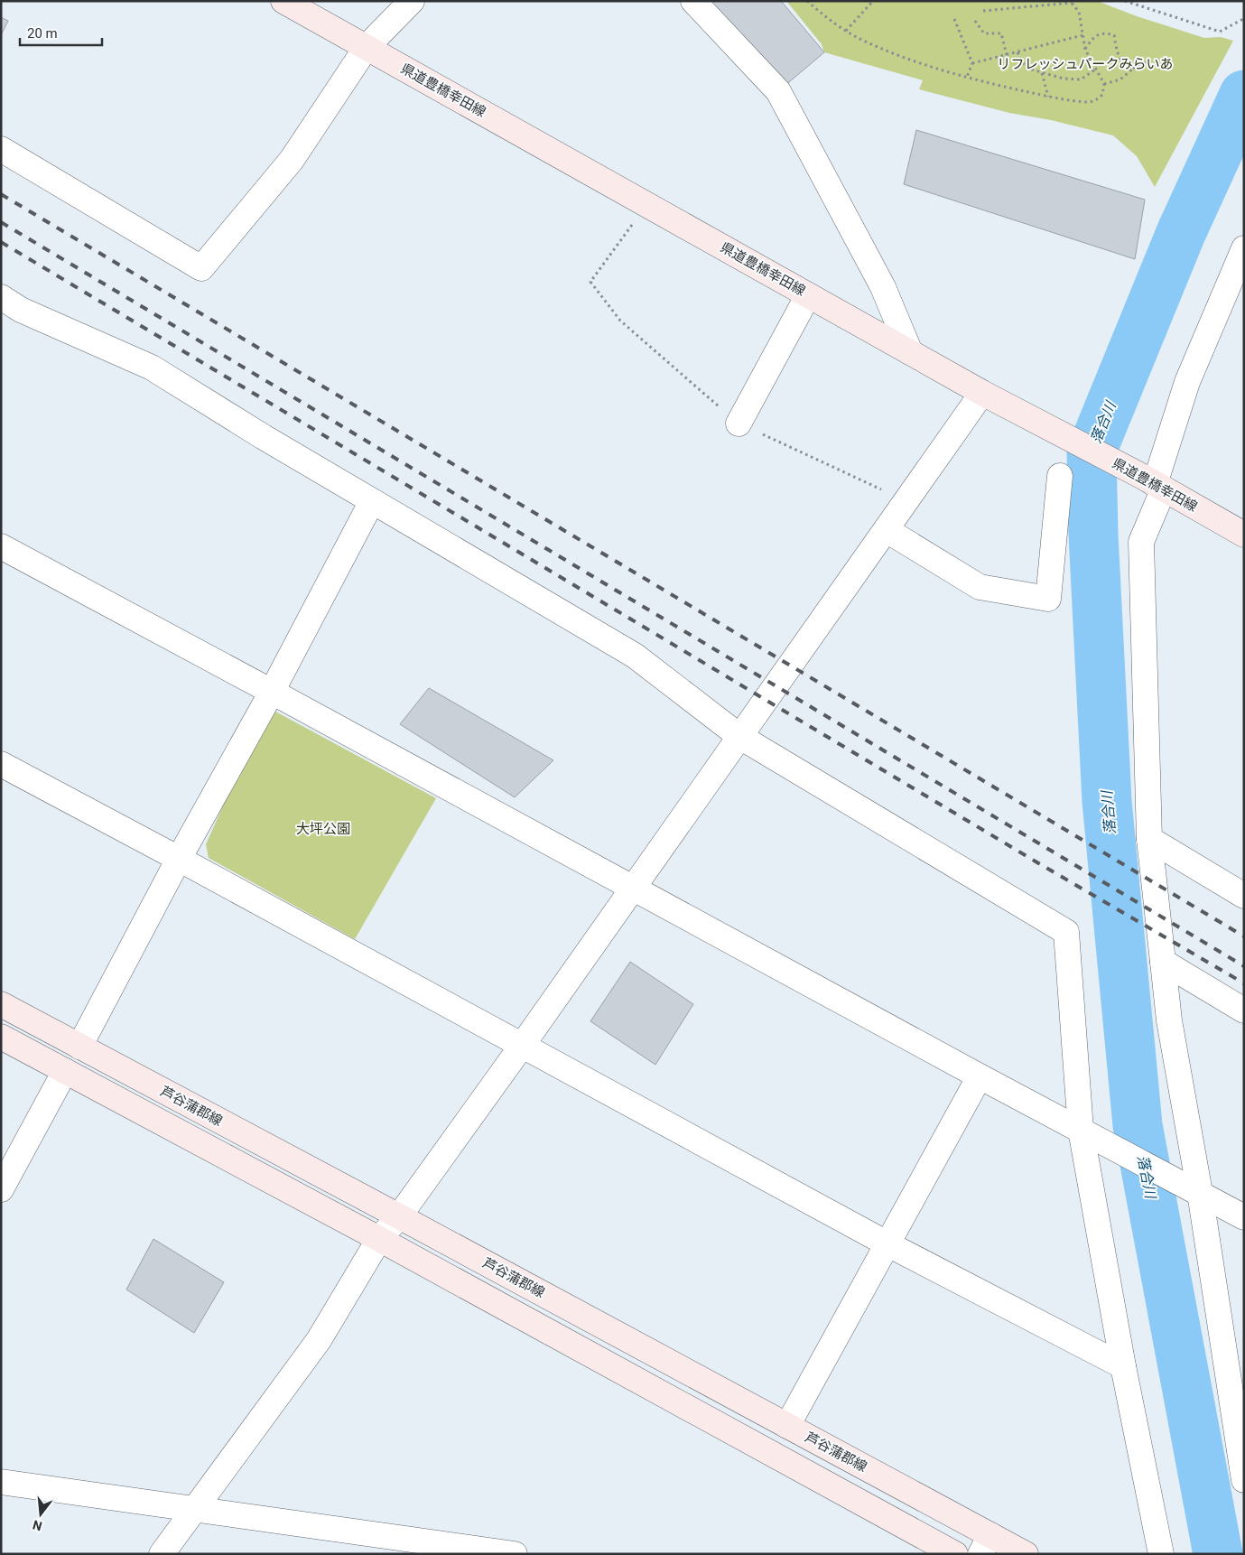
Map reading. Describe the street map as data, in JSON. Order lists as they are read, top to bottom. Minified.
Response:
{"streets":{"main road":["県道豊橋幸田線","芦谷蒲郡線"]},"water":["落合川"],"parks":["リフレッシュパークみらいあ","大坪公園"],"scale_bar":"20 m","north":"bottom"}
